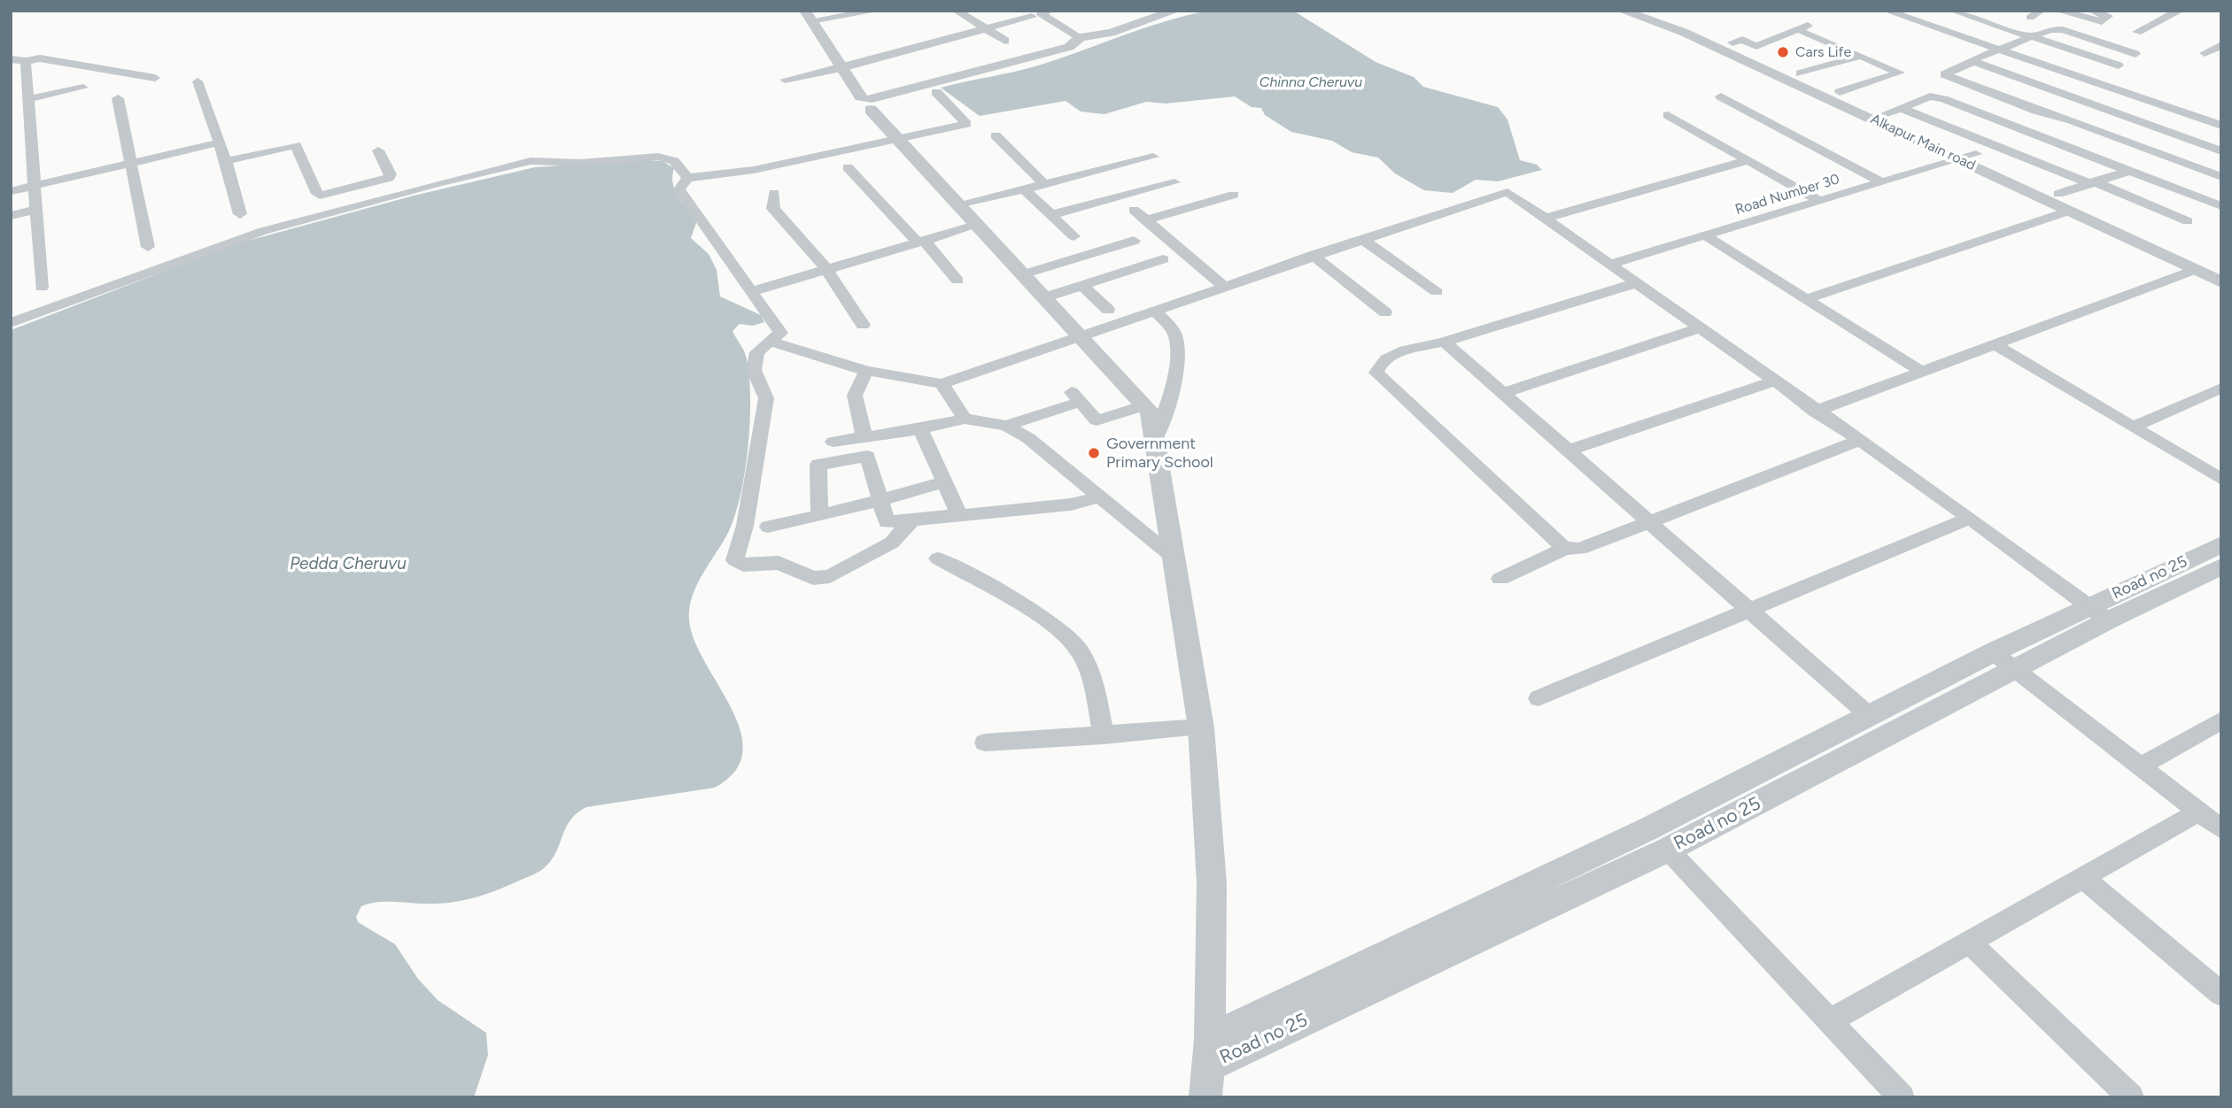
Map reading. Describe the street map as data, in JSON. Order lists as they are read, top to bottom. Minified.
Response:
{"streets":{"street":["Alkapur Main road","Road Number 30","Road no 25"]},"crossings":[["Alkapur Main road","Road Number 30"]],"water":["Chinna Cheruvu","Pedda Cheruvu"],"places":["Cars Life","Government Primary School"]}
